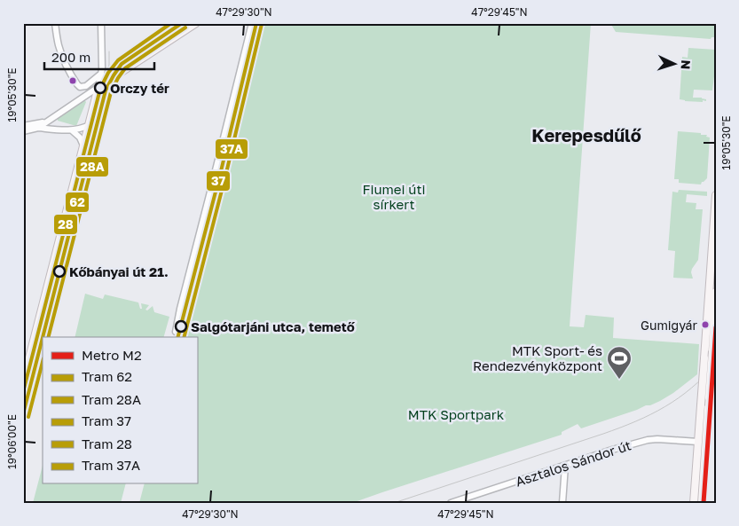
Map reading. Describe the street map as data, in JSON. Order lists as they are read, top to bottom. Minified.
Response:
{"streets":{"street":["Asztalos Sándor út"]},"districts":["Kerepesdűlő"],"parks":["Fiumei úti sírkert","MTK Sportpark"],"places":{"other":["Orczy tér","Kőbányai út 21.","Gumigyár","Salgótarjáni utca, temető"],"sports":["MTK Sport- és Rendezvényközpont"]},"lines":["tram line 62","tram line 37","tram line 28","tram line 37A","tram line 28A","metro line M2"],"legend":["Metro M2","Tram 62","Tram 28A","Tram 37","Tram 28","Tram 37A"],"scale_bar":"200 m","north":"right","coordinates":["47°29'30\"N","47°29'45\"N","19°05'30\"E","19°06'00\"E"]}
